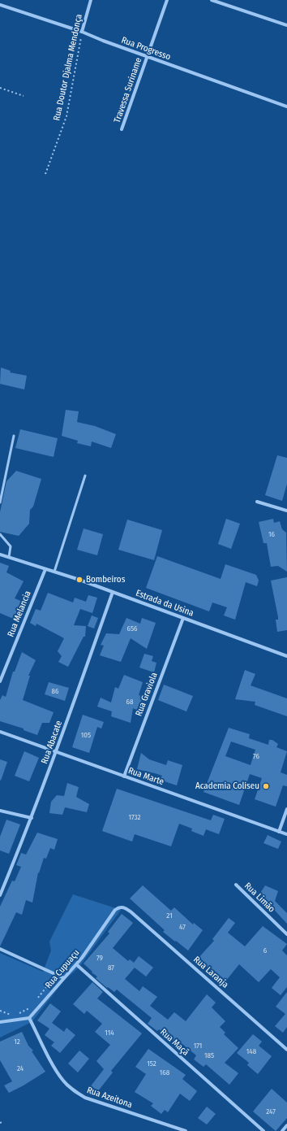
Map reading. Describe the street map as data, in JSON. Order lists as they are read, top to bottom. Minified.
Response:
{"streets":{"street":["Rua Progresso","Rua Doutor Djalma Mendonça","Travessa Suriname","Estrada da Usina","Rua Melancia","Rua Graviola","Rua Abacate","Rua Marte","Rua Limão","Rua Cupuaçu","Rua Laranja","Rua Maçã","Rua Azeitona"]},"crossings":[["Rua Progresso","Rua Doutor Djalma Mendonça"],["Rua Progresso","Travessa Suriname"],["Estrada da Usina","Rua Melancia"],["Estrada da Usina","Rua Graviola"],["Estrada da Usina","Rua Abacate"],["Rua Graviola","Rua Marte"],["Rua Abacate","Rua Marte"],["Rua Cupuaçu","Rua Laranja"],["Rua Cupuaçu","Rua Maçã"],["Rua Cupuaçu","Rua Azeitona"]],"places":["Bombeiros","Academia Coliseu"],"house_numbers":["16","656","86","68","105","76","1732","21","47","6","79","87","114","12","171","148","185","152","24","168","247"]}
